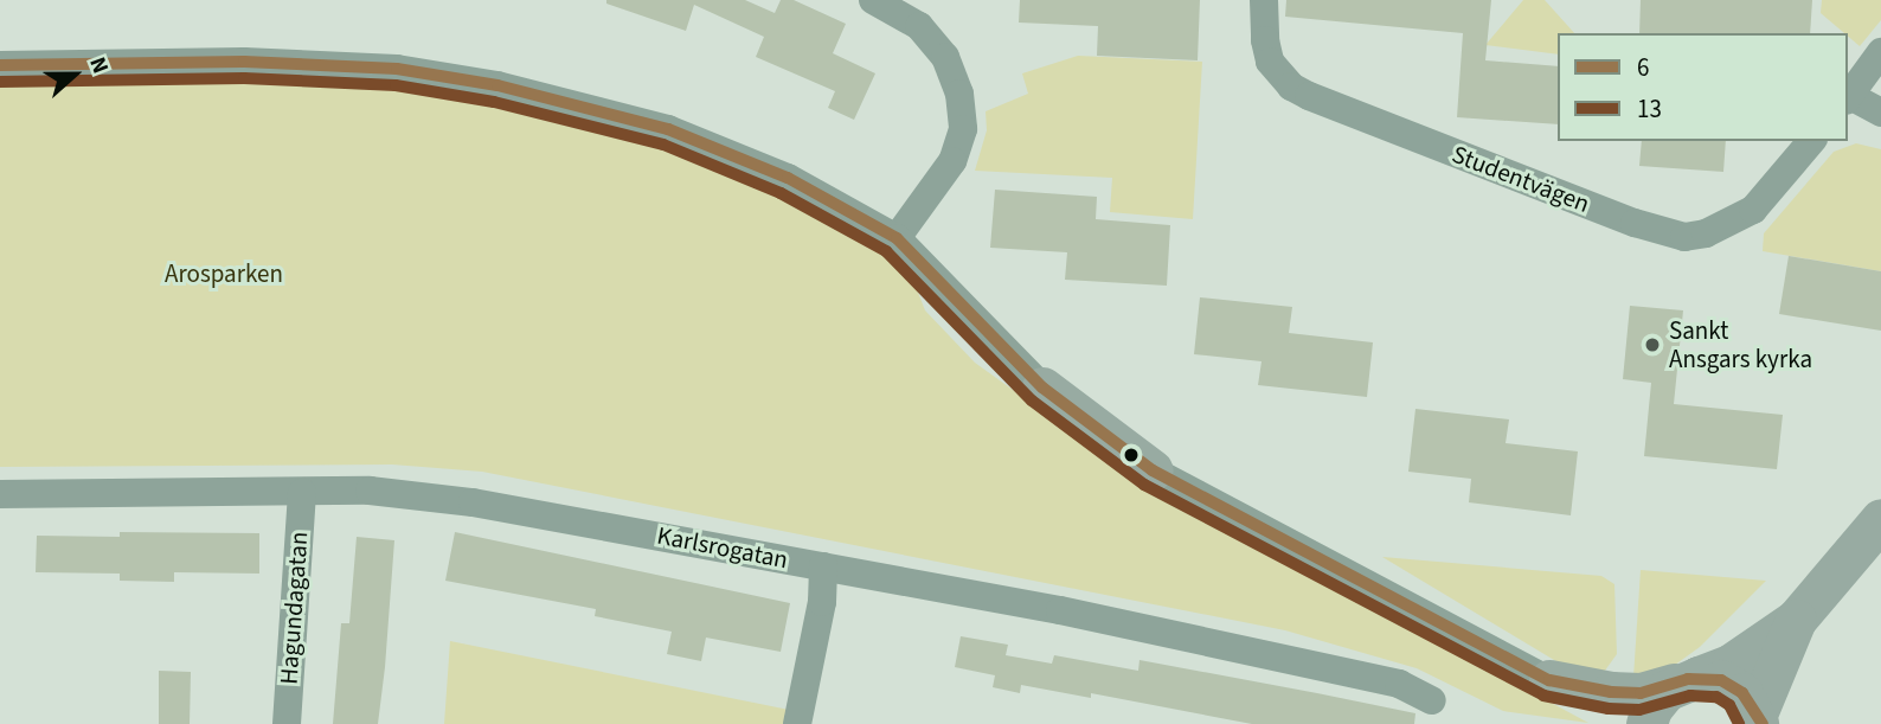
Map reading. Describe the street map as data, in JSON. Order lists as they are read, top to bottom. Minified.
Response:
{"streets":{"street":["Studentvägen","Karlsrogatan","Hagundagatan"]},"crossings":[["Karlsrogatan","Hagundagatan"]],"parks":["Arosparken"],"places":["Sankt Ansgars kyrka"],"lines":["transit line 6","transit line 13"],"legend":["6","13"],"north":"right"}
